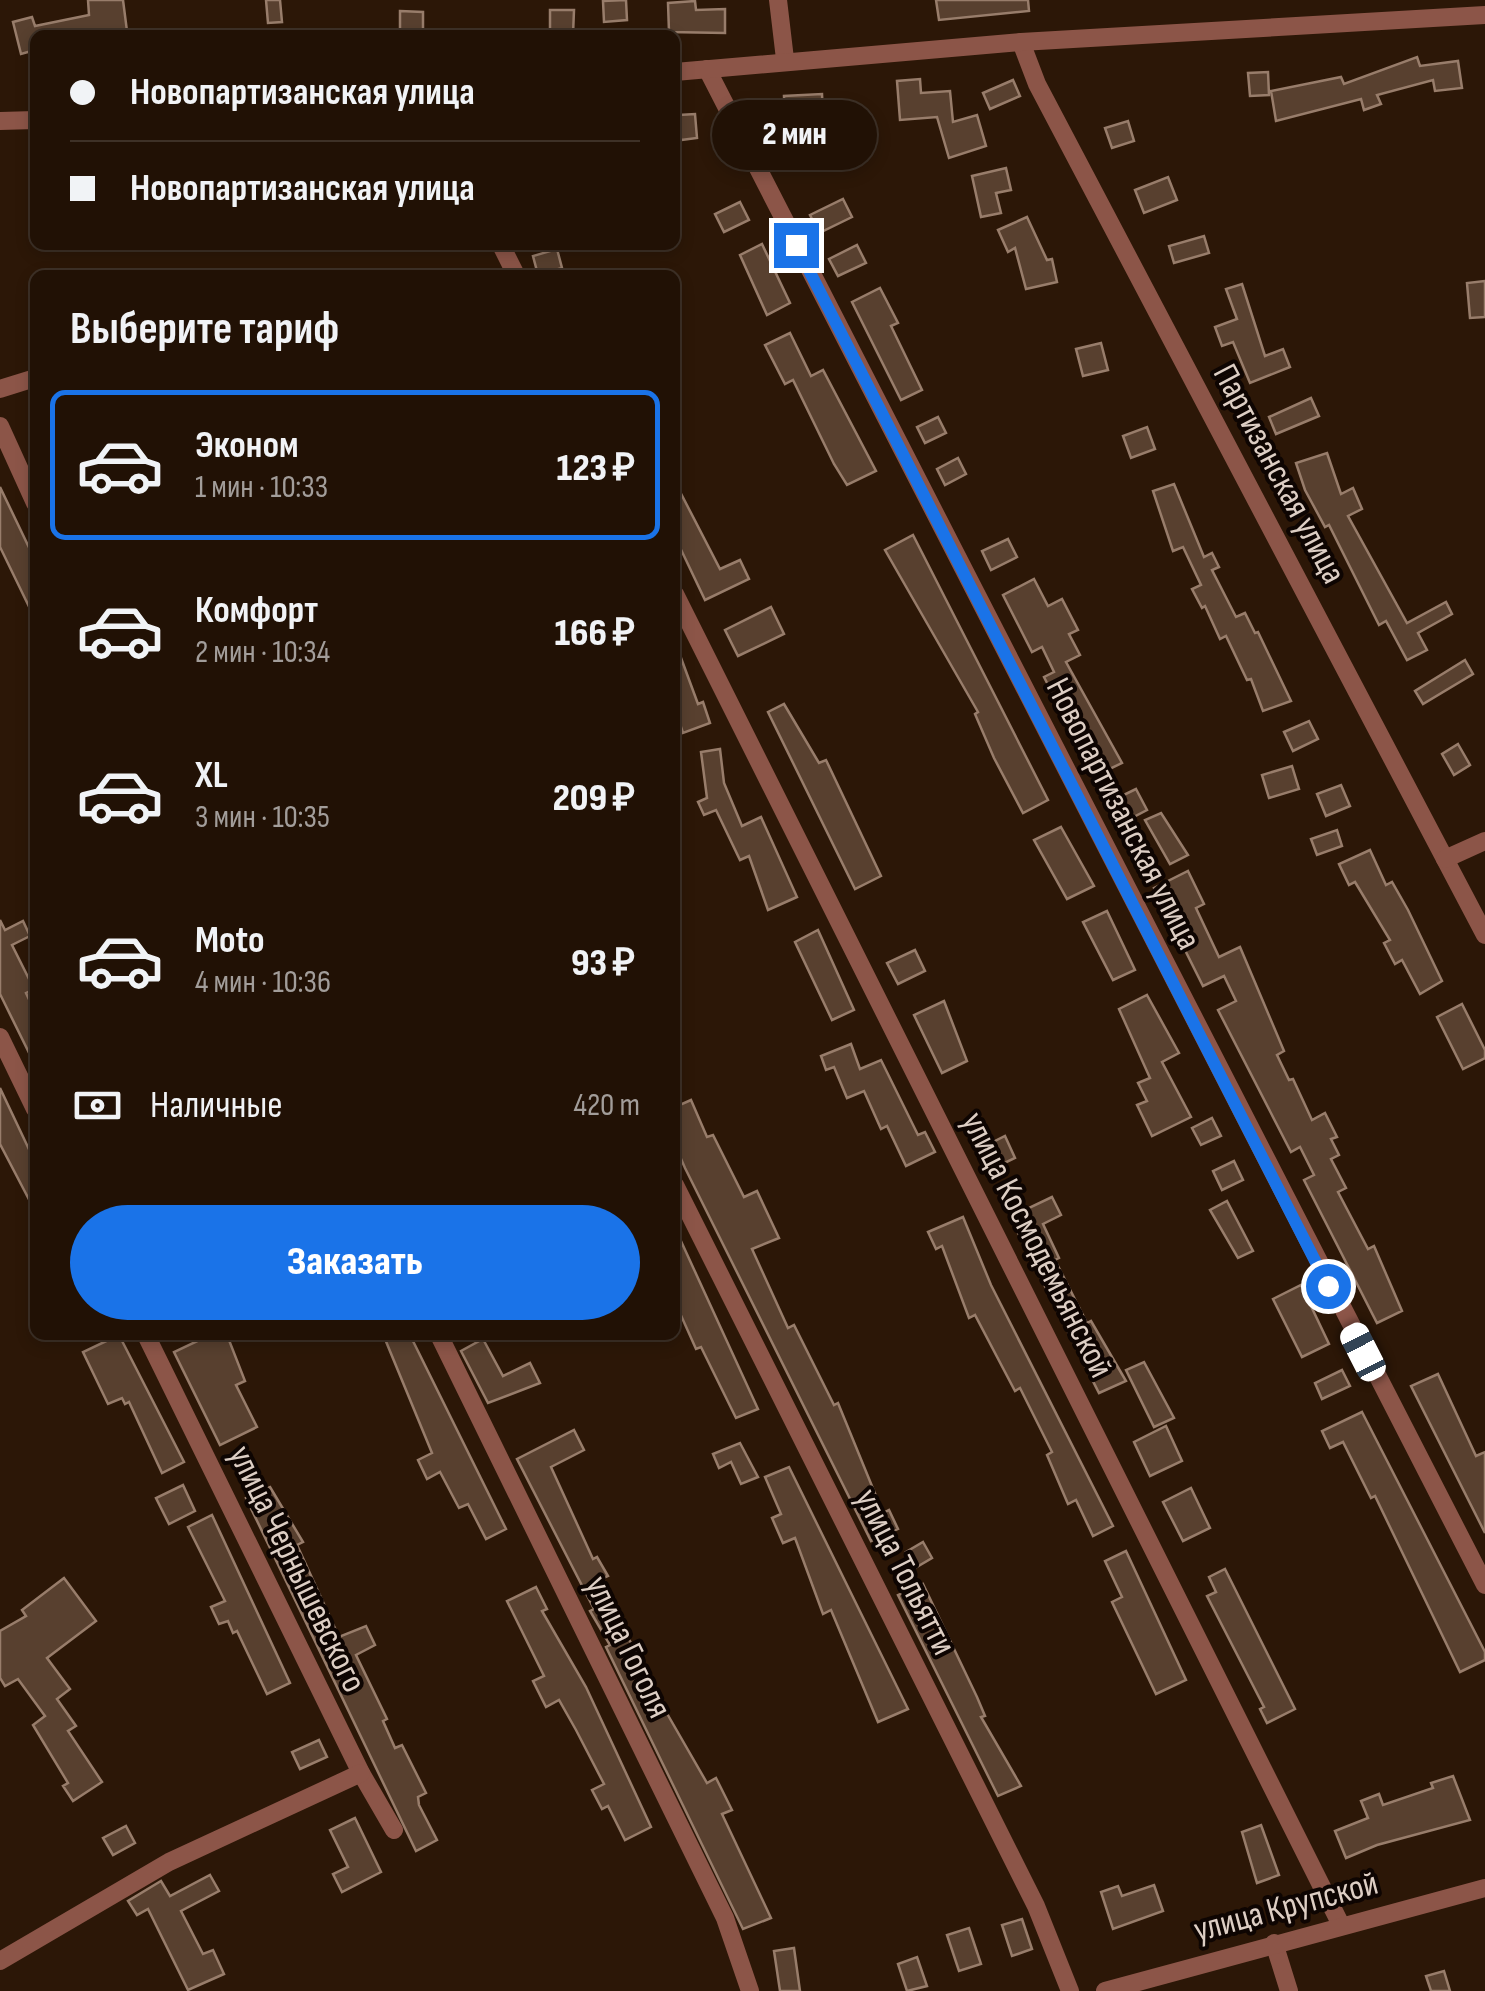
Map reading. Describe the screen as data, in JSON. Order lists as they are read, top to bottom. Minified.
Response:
{"streets":{"street":["Партизанская улица","Новопартизанская улица","улица Космодемьянской","улица Чернышевского","улица Тольятти","улица Гоголя","улица Крупской"]},"crossings":[["улица Космодемьянской","улица Крупской"]],"page":{"banner":["Новопартизанская улица","Новопартизанская улица"],"bubble":"2 мин","heading":"Выберите тариф","list":[{"name":"Эконом","note":"1 мин · 10:33","value":"123 ₽"},{"name":"Комфорт","note":"2 мин · 10:34","value":"166 ₽"},{"name":"XL","note":"3 мин · 10:35","value":"209 ₽"},{"name":"Moto","note":"4 мин · 10:36","value":"93 ₽"}],"pay":["Наличные","420 m"],"buttons":"Заказать"}}
